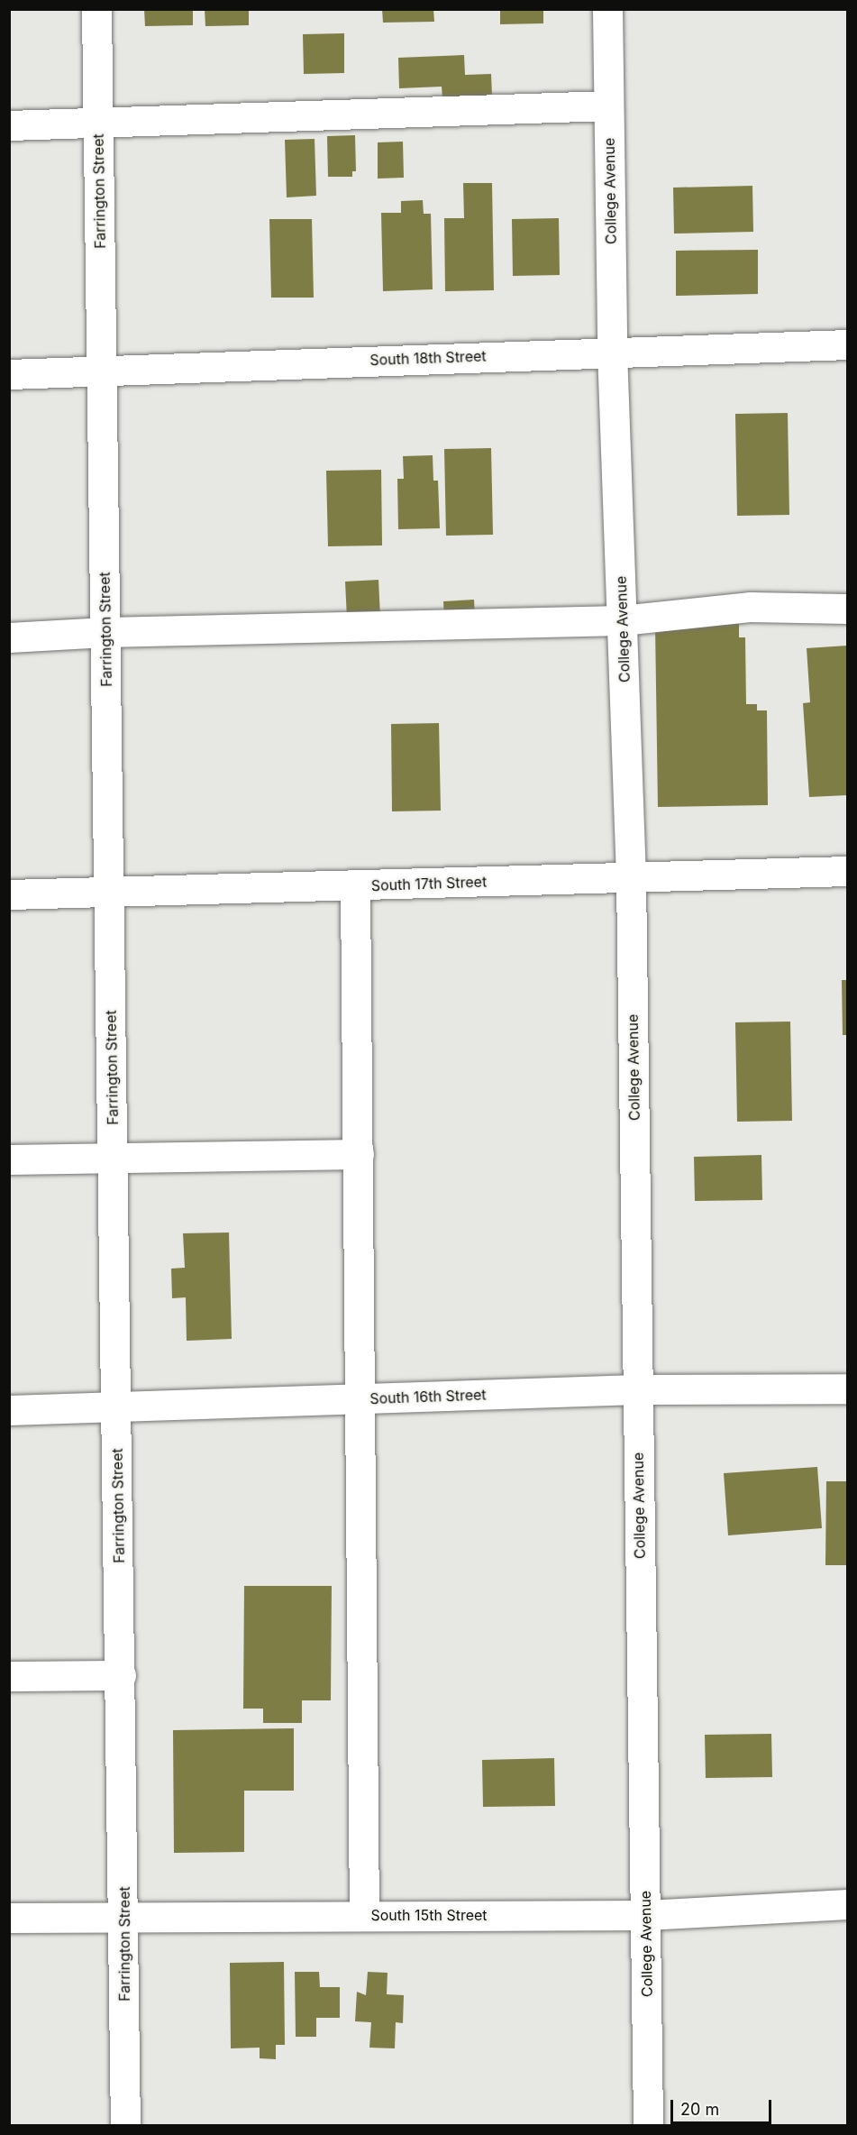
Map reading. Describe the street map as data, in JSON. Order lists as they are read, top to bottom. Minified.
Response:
{"streets":{"street":["Farrington Street","College Avenue","South 18th Street","South 17th Street","South 16th Street","South 15th Street"]},"crossings":[["Farrington Street","South 18th Street"],["Farrington Street","South 17th Street"],["Farrington Street","South 16th Street"],["Farrington Street","South 15th Street"],["College Avenue","South 18th Street"],["College Avenue","South 17th Street"],["College Avenue","South 16th Street"],["College Avenue","South 15th Street"]],"scale_bar":"20 m"}
